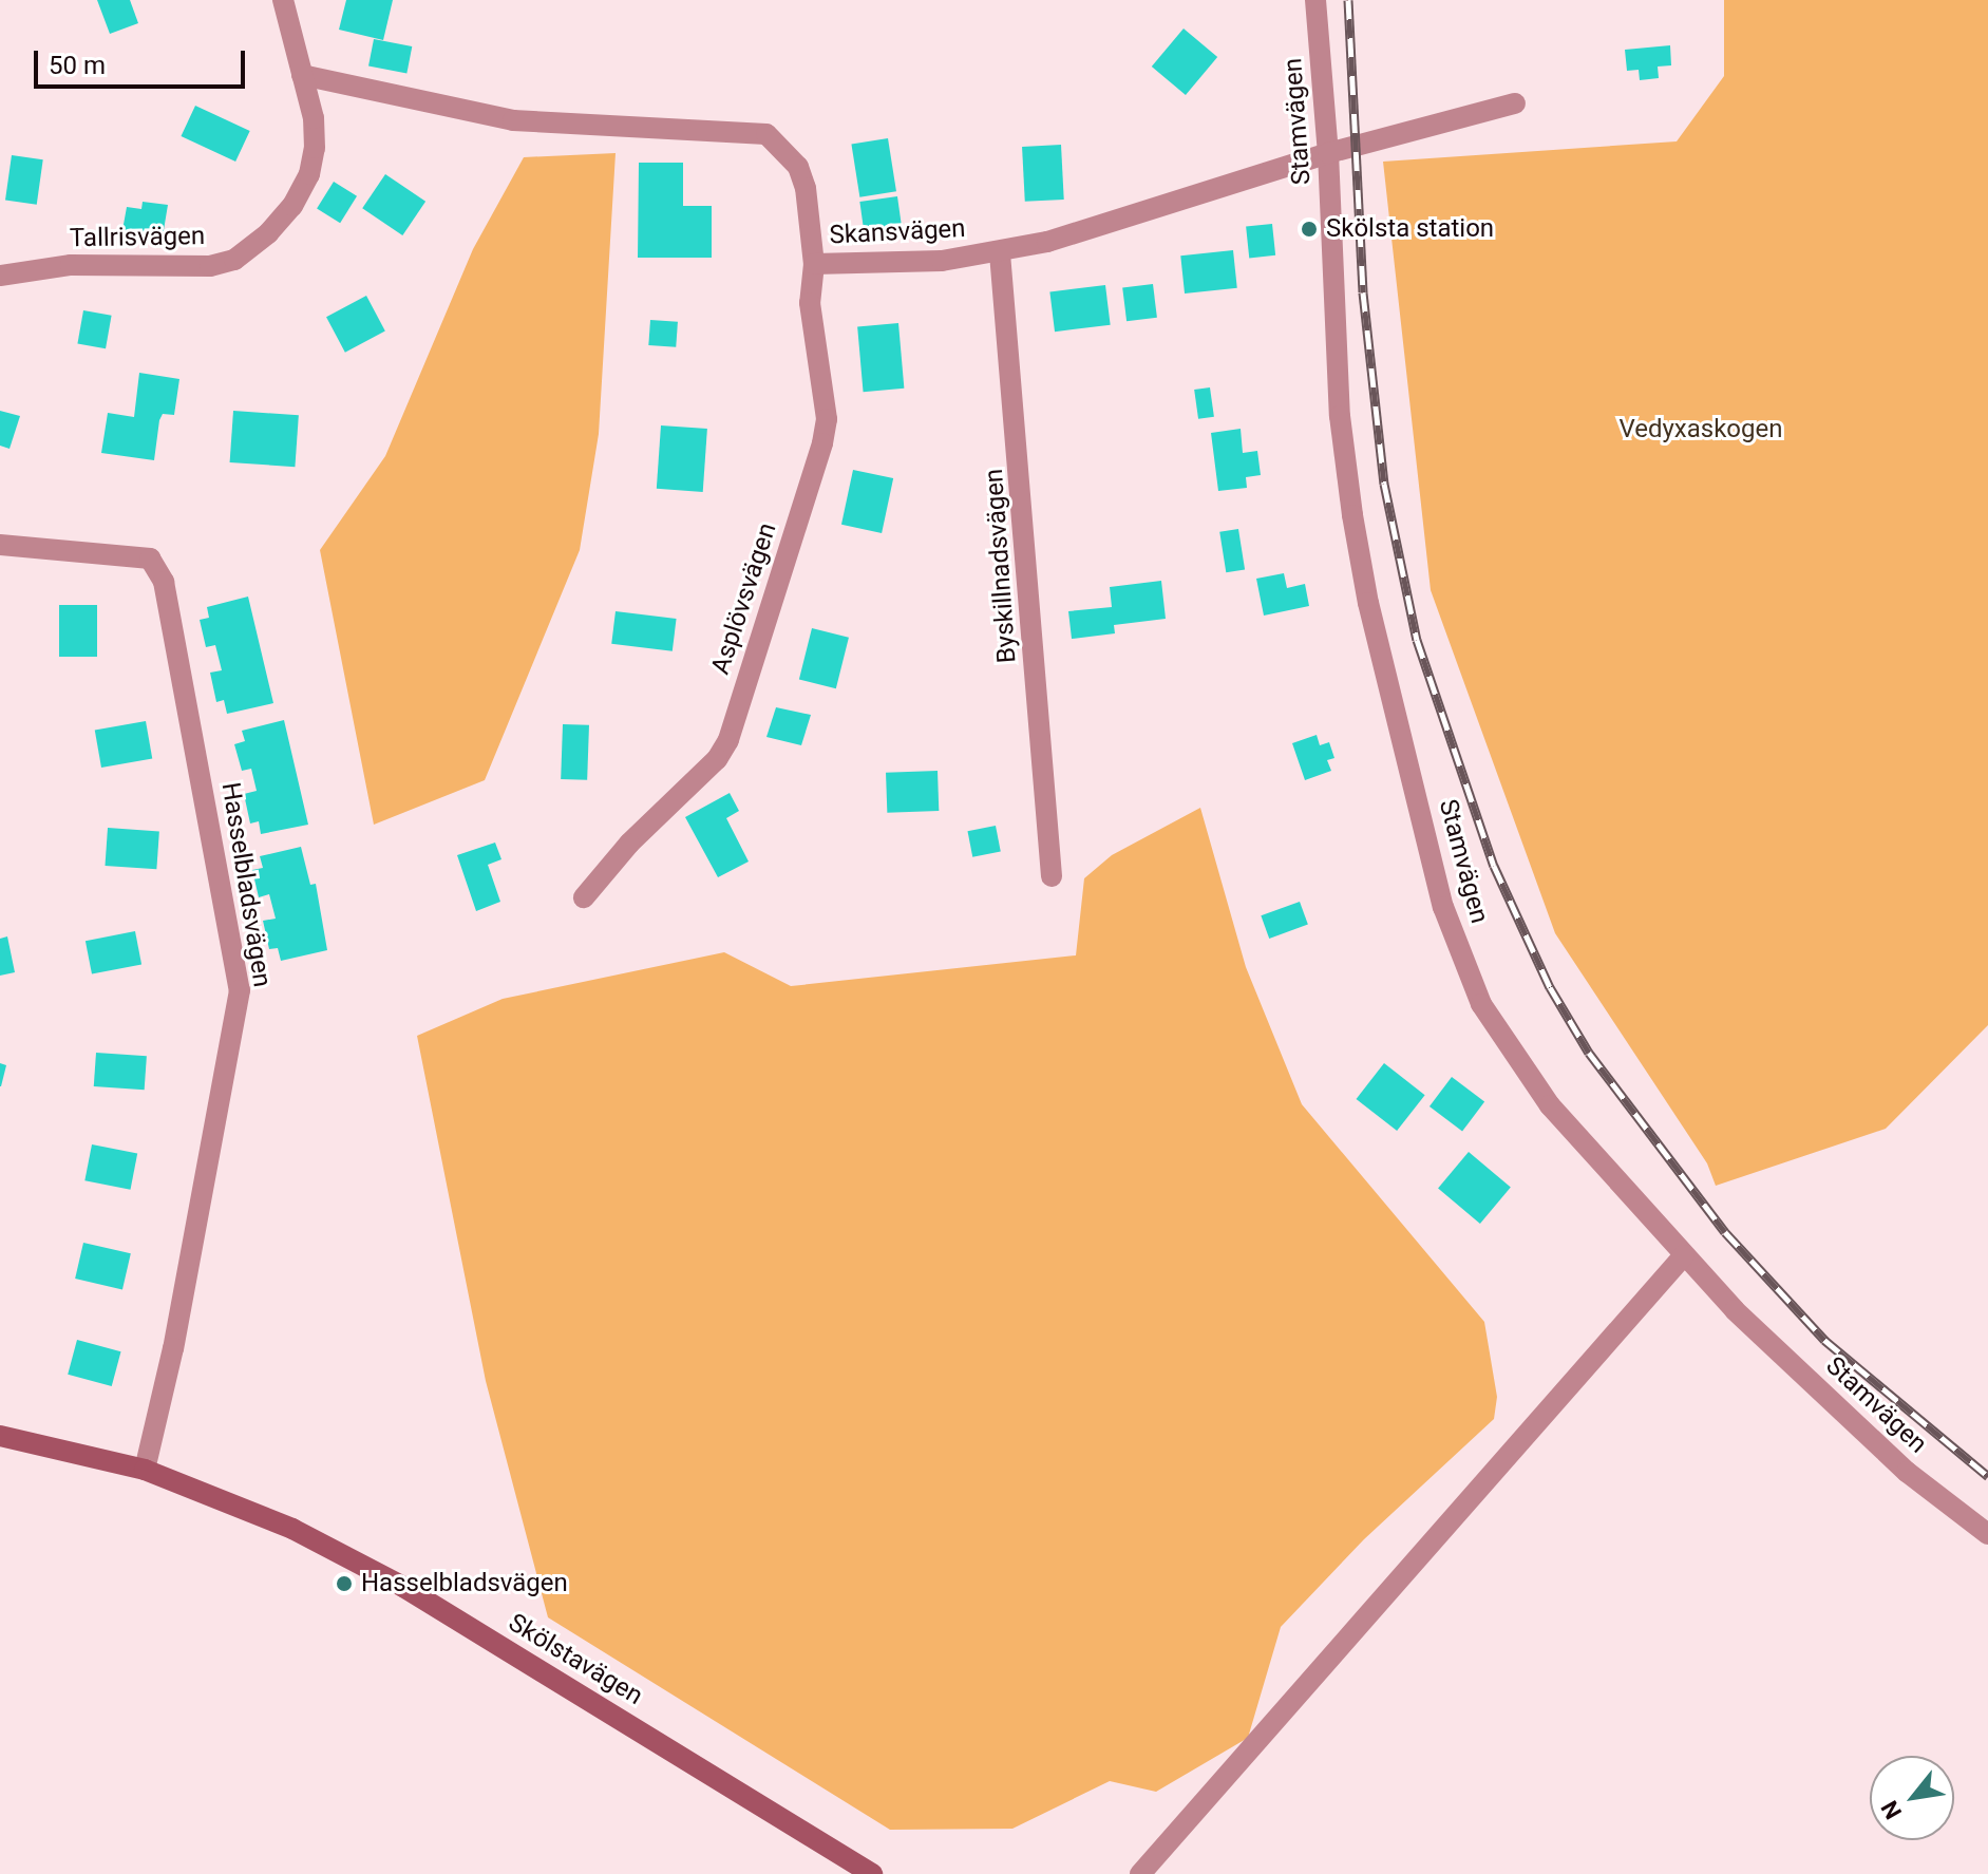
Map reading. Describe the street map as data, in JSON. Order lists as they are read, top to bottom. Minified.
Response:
{"streets":{"street":["Stamvägen","Skansvägen","Tallrisvägen","Byskillnadsvägen","Asplövsvägen","Hasselbladsvägen","Skölstavägen"]},"crossings":[["Stamvägen","Skansvägen"],["Skansvägen","Tallrisvägen"],["Skansvägen","Byskillnadsvägen"],["Skansvägen","Asplövsvägen"],["Hasselbladsvägen","Skölstavägen"]],"parks":["Vedyxaskogen"],"places":["Skölsta station","Hasselbladsvägen"],"scale_bar":"50 m","north":"bottom left"}
